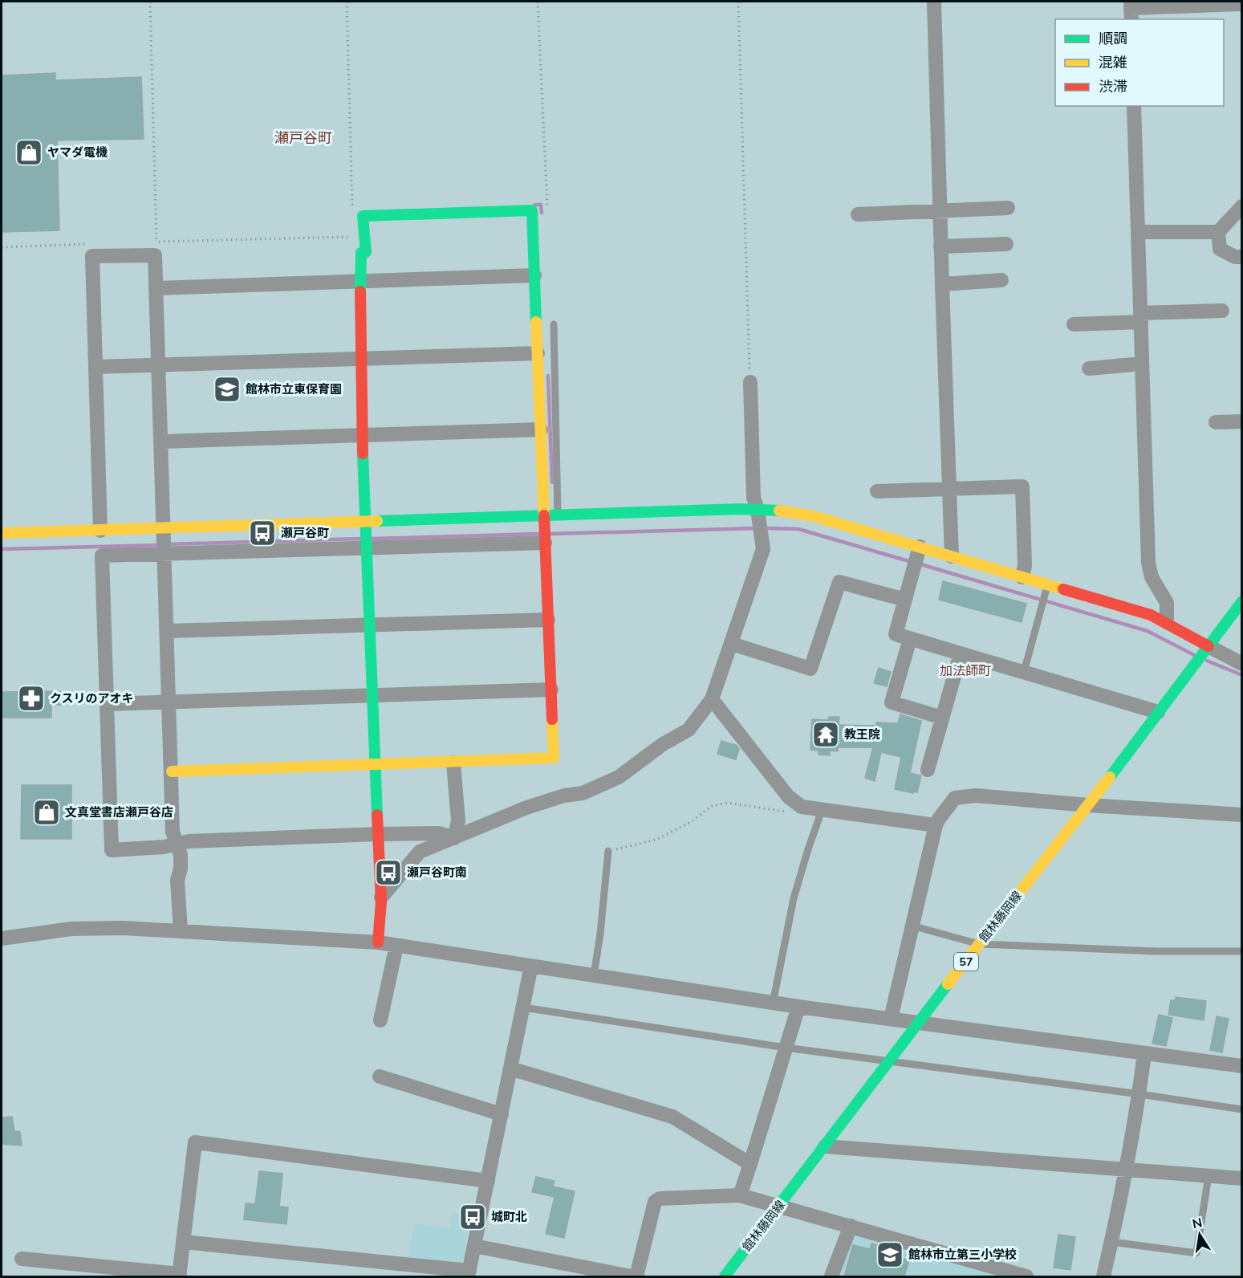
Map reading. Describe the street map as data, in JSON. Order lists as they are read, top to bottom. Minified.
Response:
{"streets":{"street":["館林藤岡線","57"]},"districts":["瀬戸谷町","加法師町"],"places":{"shop":["ヤマダ電機","文真堂書店瀬戸谷店"],"school or university":["館林市立東保育園","館林市立第三小学校"],"bus stop":["瀬戸谷町","瀬戸谷町南","城町北"],"pharmacy":["クスリのアオキ"],"temple":["教王院"]},"legend":["順調","混雑","渋滞"],"north":"top"}
